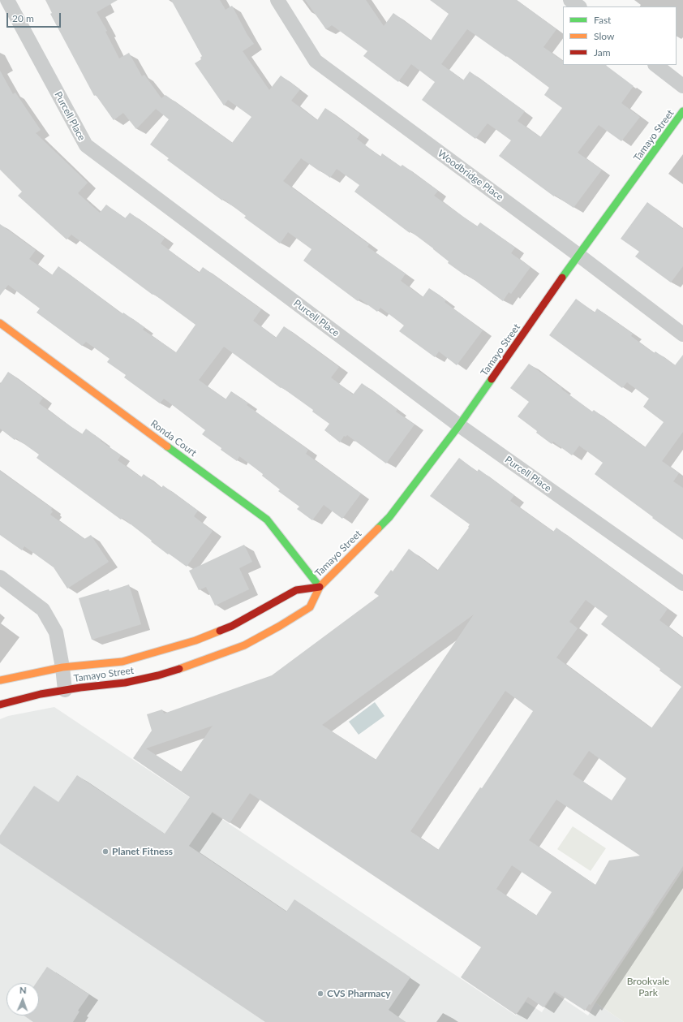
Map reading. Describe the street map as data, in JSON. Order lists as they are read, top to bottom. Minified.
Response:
{"streets":{"street":["Purcell Place","Tamayo Street","Woodbridge Place","Ronda Court"]},"crossings":[["Purcell Place","Tamayo Street"],["Tamayo Street","Woodbridge Place"],["Tamayo Street","Ronda Court"]],"parks":["Brookvale Park"],"places":["Planet Fitness","CVS Pharmacy"],"legend":["Fast","Slow","Jam"],"scale_bar":"20 m","north":"top"}
